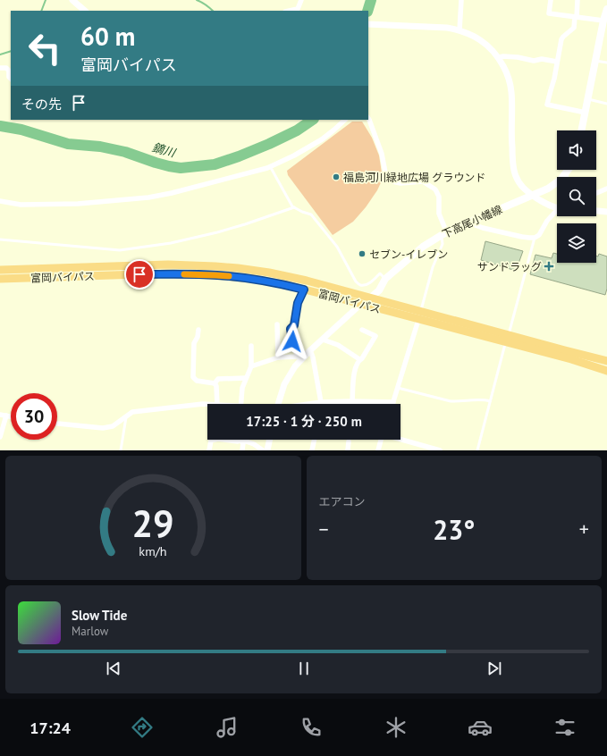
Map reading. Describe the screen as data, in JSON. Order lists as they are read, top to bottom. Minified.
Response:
{"streets":{"highway":["富岡バイパス"],"main road":["下高尾小幡線"]},"crossings":[["下高尾小幡線","富岡バイパス"]],"water":["鏑川"],"places":{"other":["福島河川緑地広場 グラウンド","セブン-イレブン"],"health":["サンドラッグ"]},"page":{"turn":["60 m","富岡バイパス"],"then":"その先","limit":"30","trip":"17:25 · 1 分 · 250 m","tile":"エアコン","heat":["−","23°","+"],"song":["Slow Tide","Marlow"],"tabs":"17:24","gauge":["29","km/h"]}}
